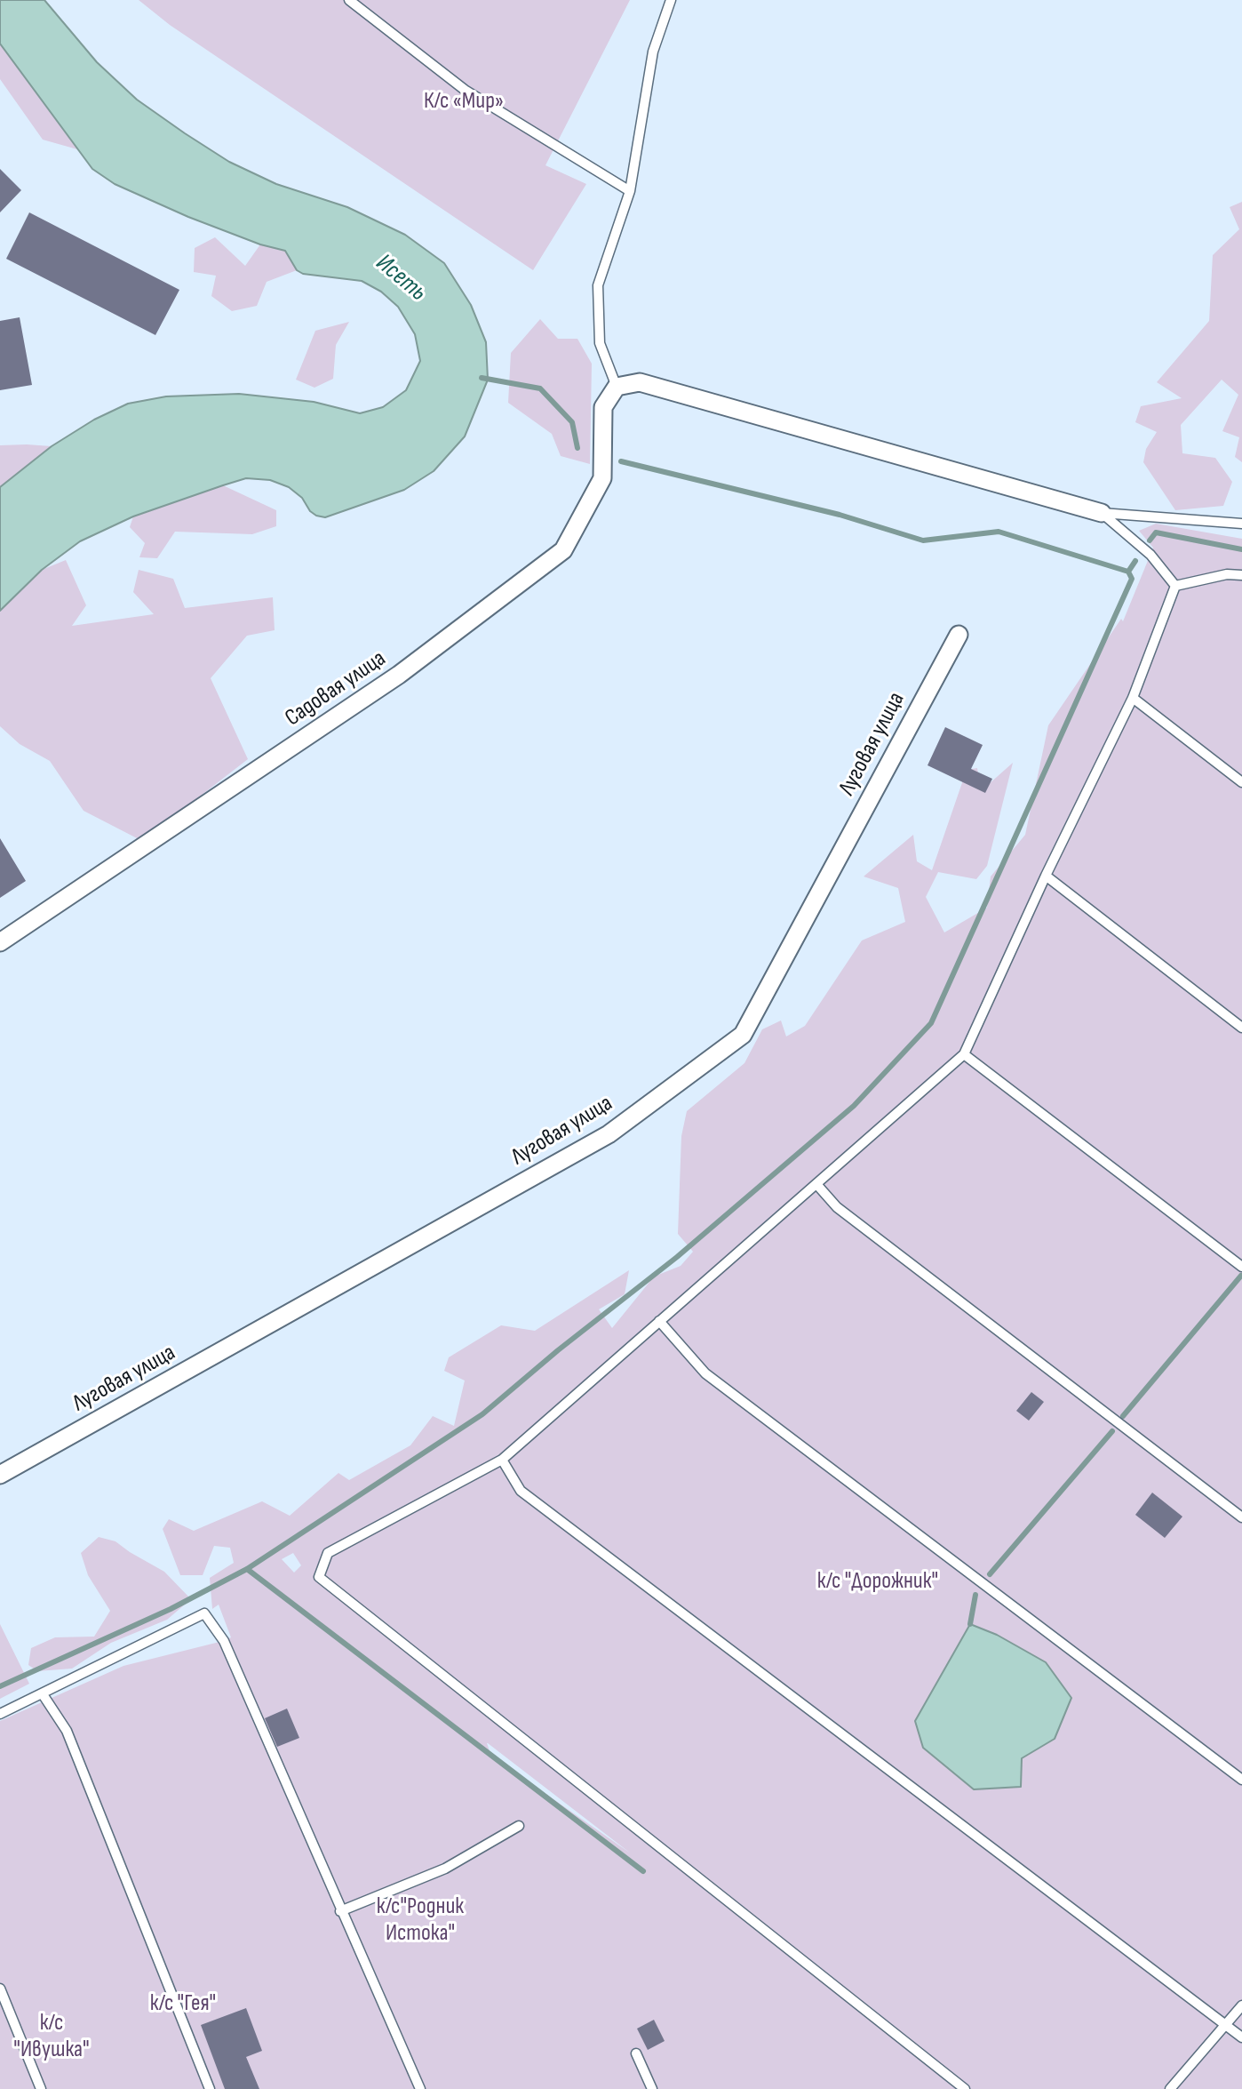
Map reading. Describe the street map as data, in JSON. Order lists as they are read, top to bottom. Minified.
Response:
{"streets":{"street":["Садовая улица","Луговая улица"]},"water":["Исеть"],"parks":["К/с «Мир»","к/с \"Дорожник\"","к/с\"Родник Истока\"","к/с \"Гея\"","к/с \"Ивушка\""]}
